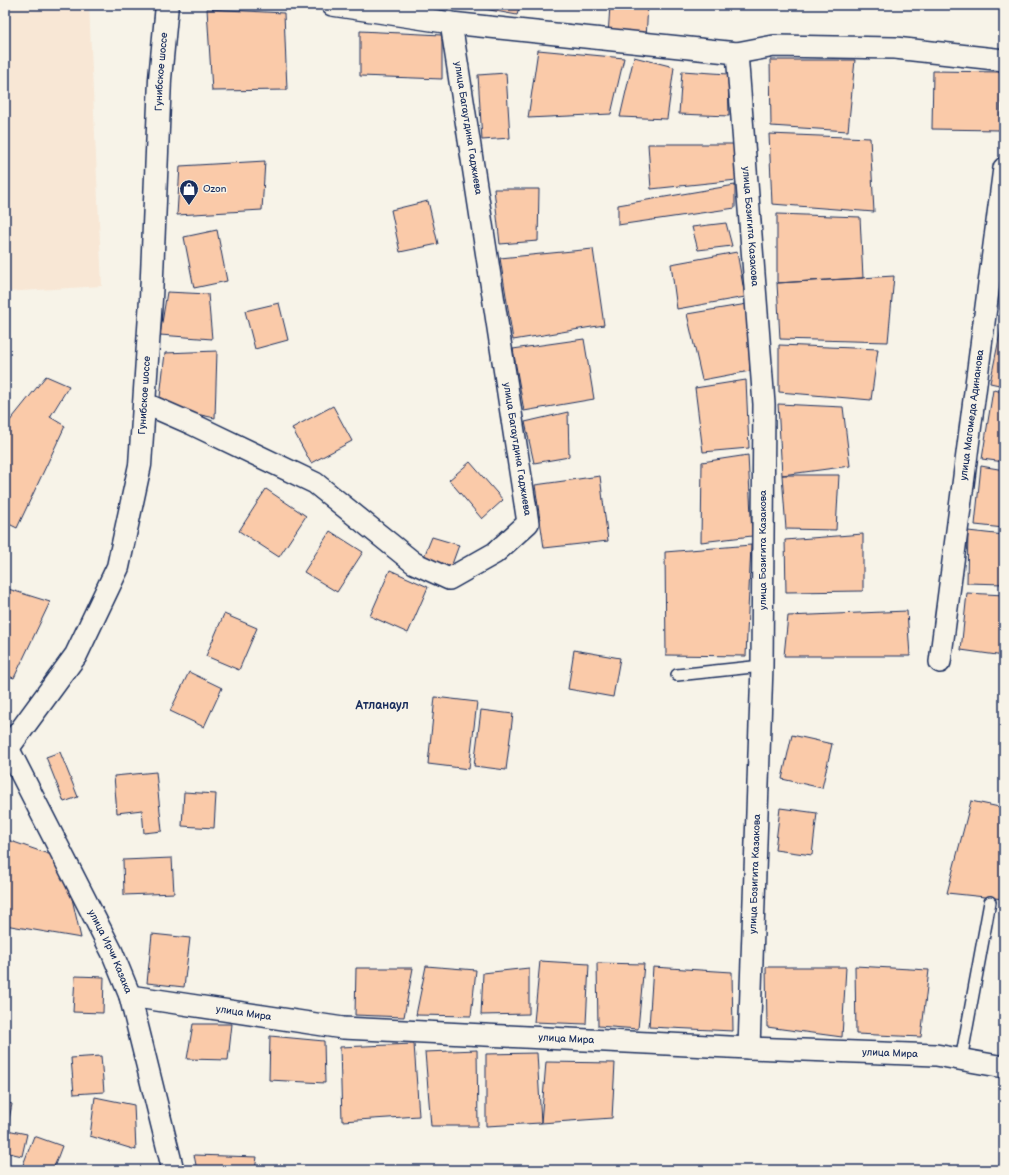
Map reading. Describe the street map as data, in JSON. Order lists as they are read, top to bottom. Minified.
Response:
{"streets":{"main road":["Гунибское шоссе"],"street":["улица Багаутдина Гаджиева","улица Бозигита Казакова","улица Магомеда Адинанова","улица Ирчи Казака","улица Мира"]},"crossings":[["Гунибское шоссе","улица Багаутдина Гаджиева"],["Гунибское шоссе","улица Ирчи Казака"],["улица Бозигита Казакова","улица Мира"],["улица Ирчи Казака","улица Мира"]],"districts":["Атланаул"],"places":{"shop":["Ozon"]}}
